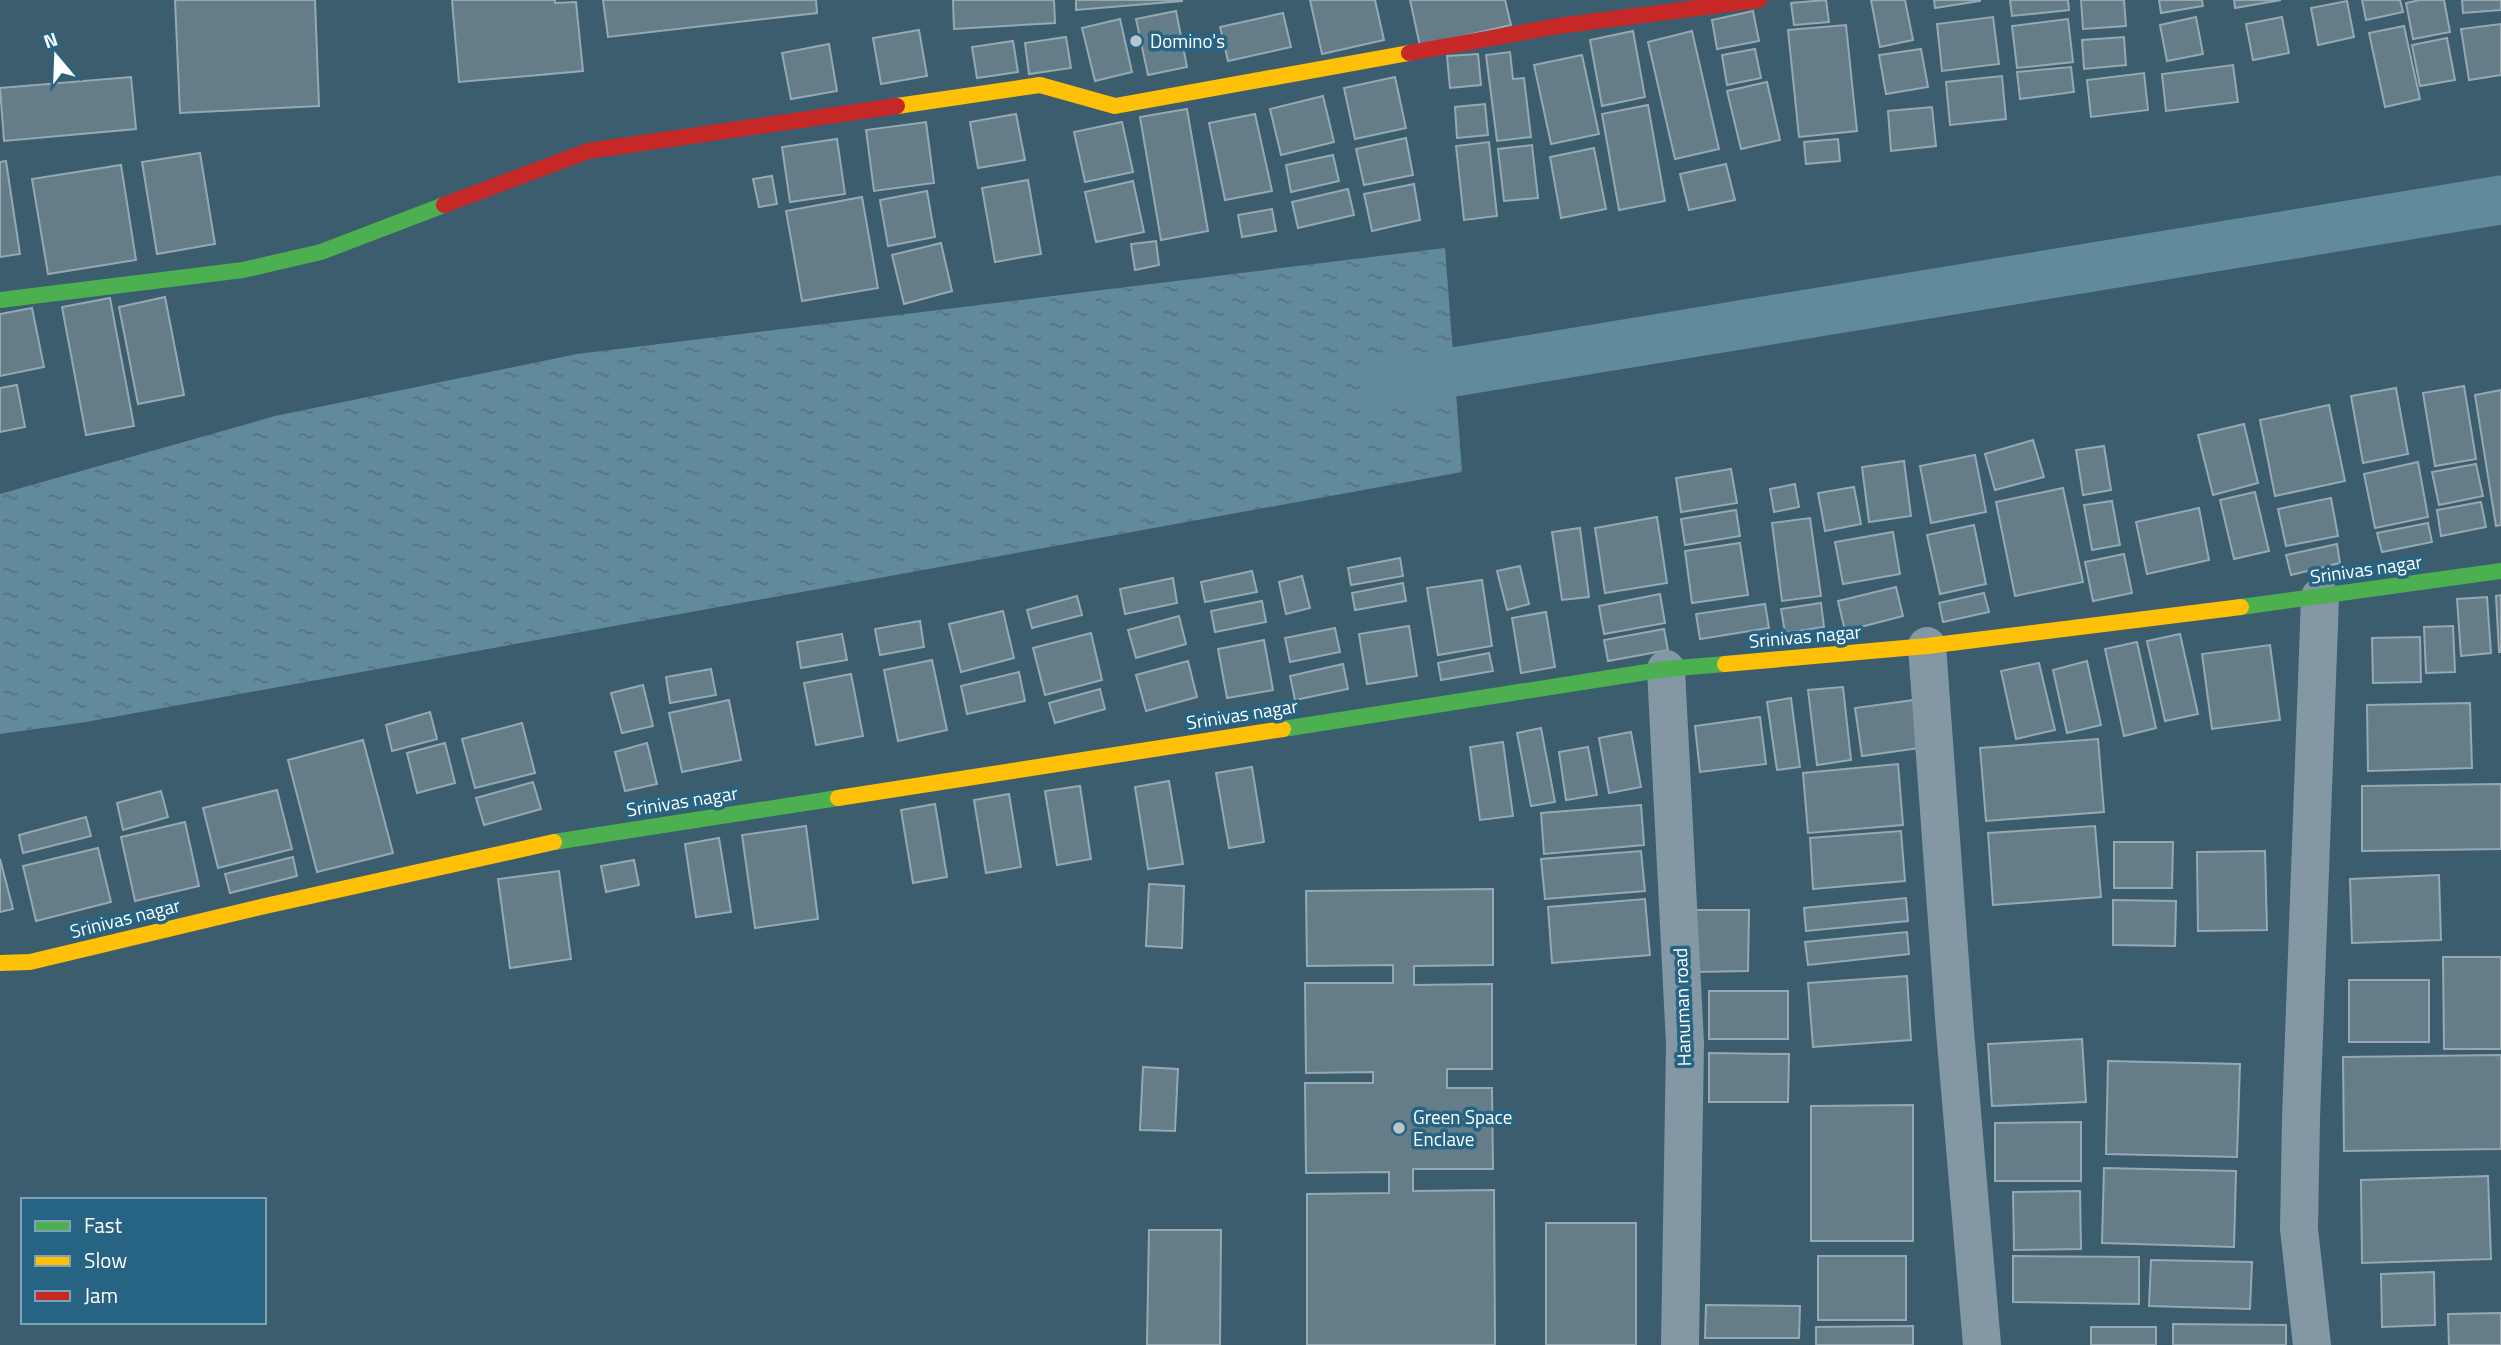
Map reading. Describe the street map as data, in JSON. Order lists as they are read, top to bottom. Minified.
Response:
{"streets":{"street":["Srinivas nagar","Hanuman road"]},"crossings":[["Srinivas nagar","Hanuman road"]],"places":["Domino's","Green Space Enclave"],"legend":["Fast","Slow","Jam"],"north":"top"}
